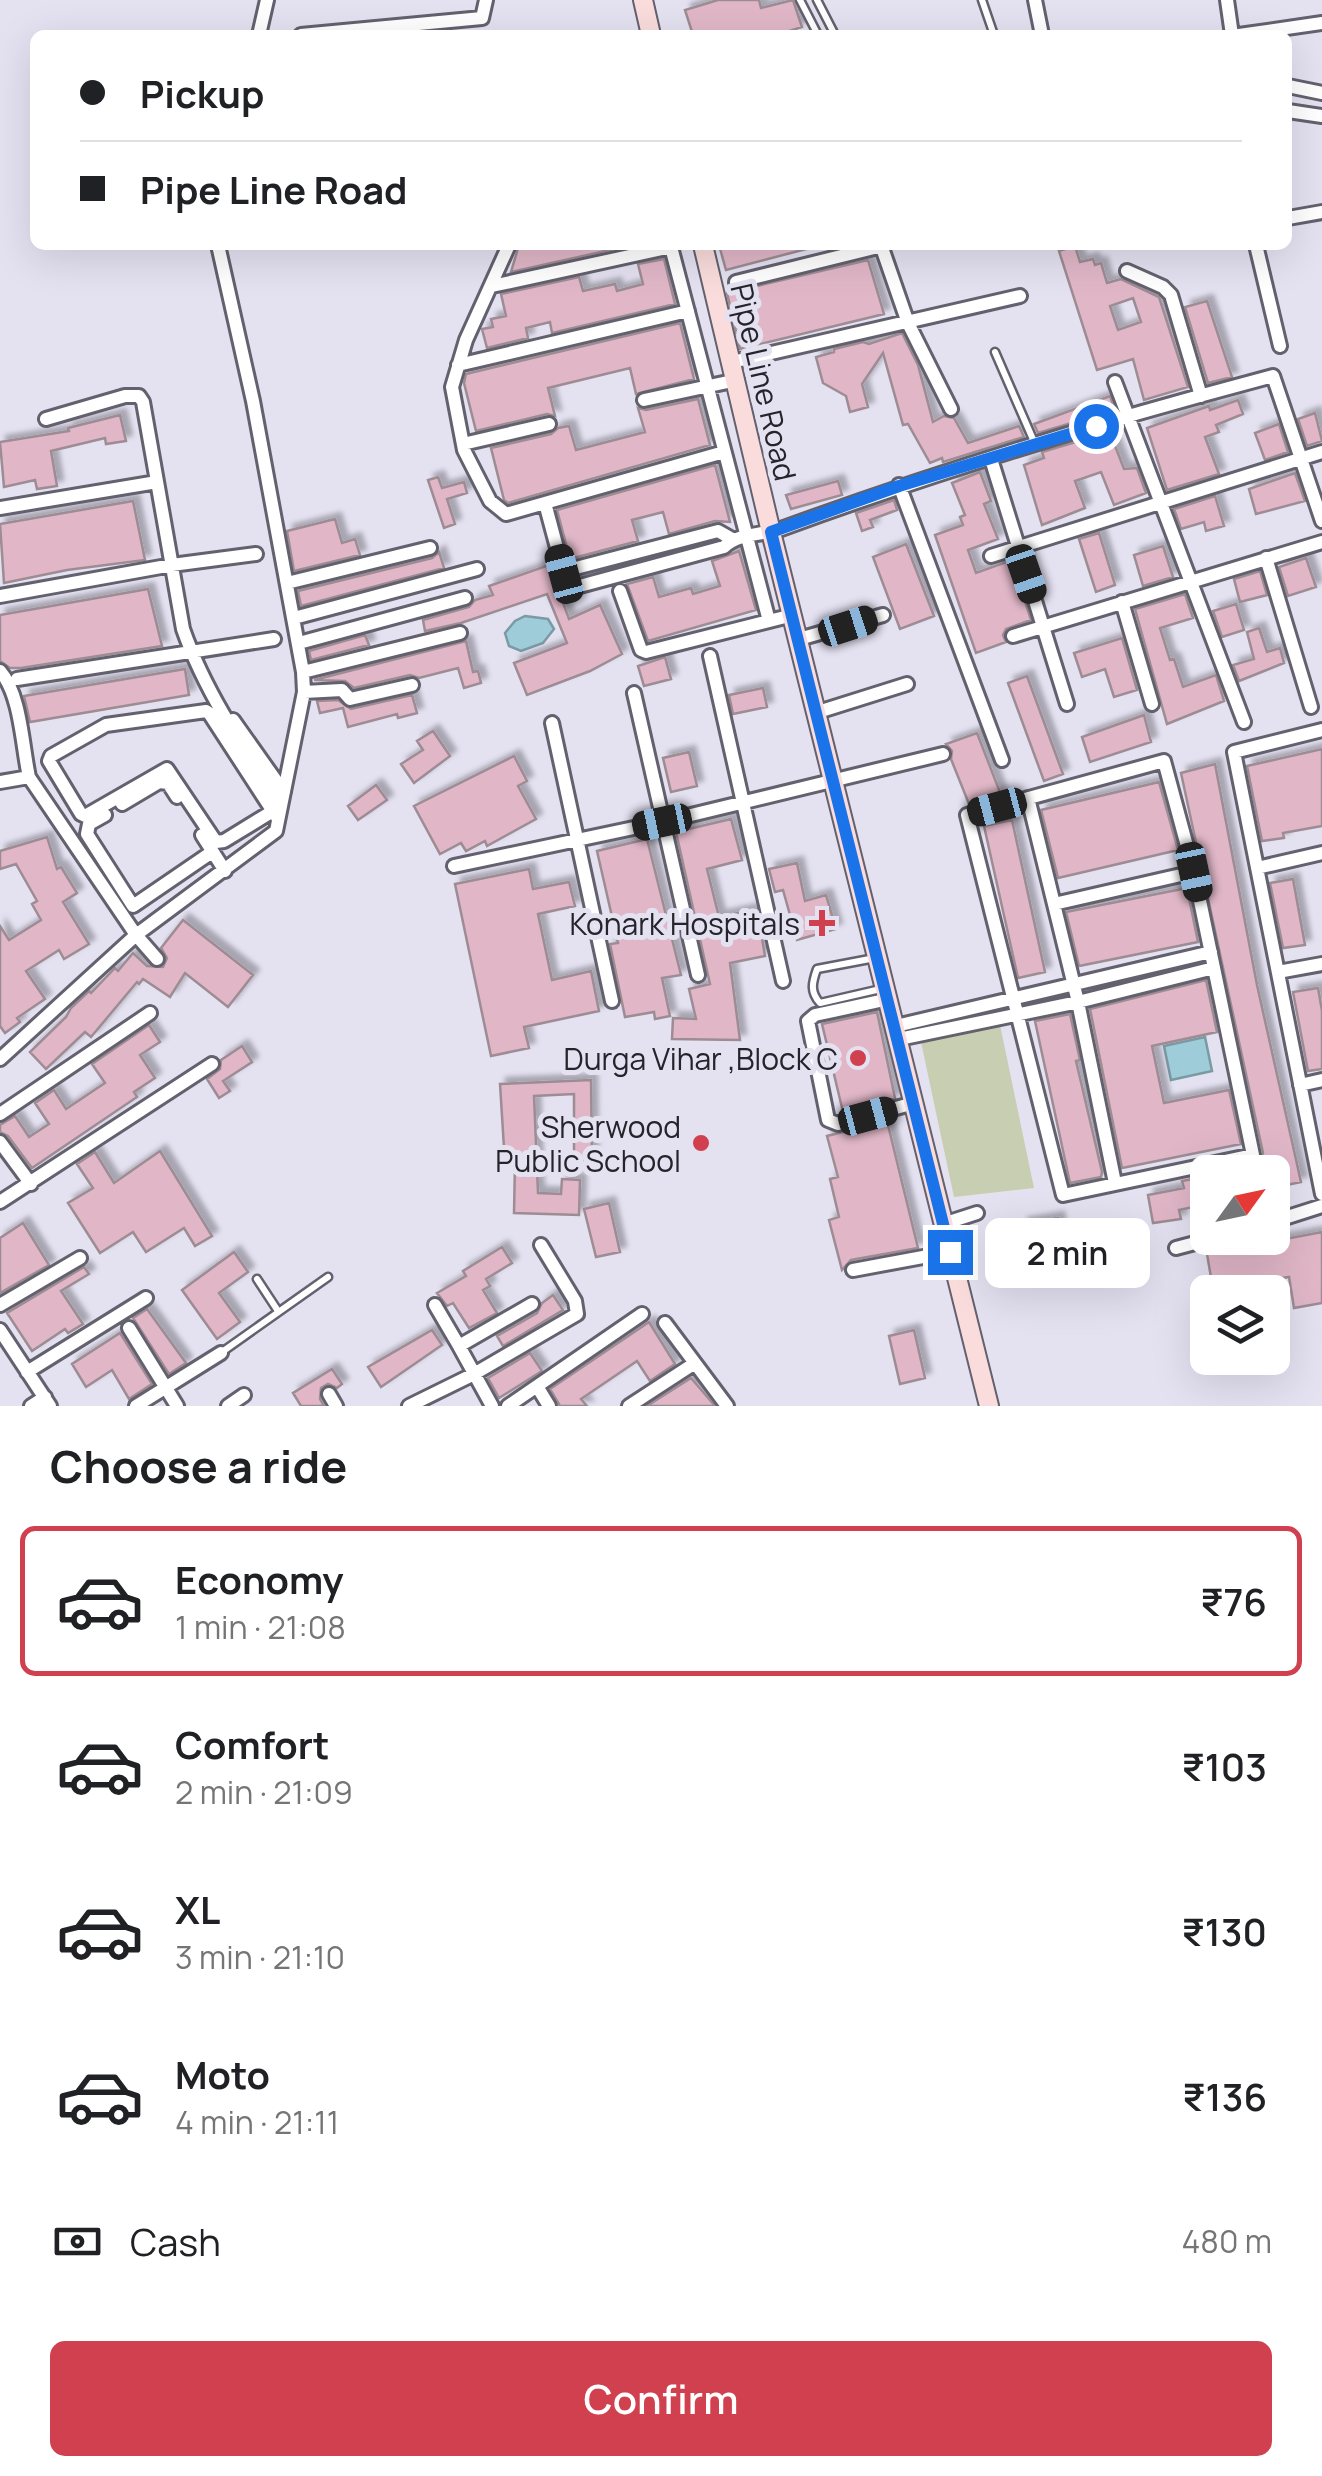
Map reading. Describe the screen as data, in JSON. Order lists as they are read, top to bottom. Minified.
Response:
{"streets":{"street":["Pipe Line Road"]},"places":{"health":["Konark Hospitals"],"other":["Durga Vihar ,Block C","Sherwood Public School"]},"north":"top right","page":{"banner":["Pickup","Pipe Line Road"],"bubble":"2 min","heading":"Choose a ride","list":[{"name":"Economy","note":"1 min · 21:08","value":"₹76"},{"name":"Comfort","note":"2 min · 21:09","value":"₹103"},{"name":"XL","note":"3 min · 21:10","value":"₹130"},{"name":"Moto","note":"4 min · 21:11","value":"₹136"}],"pay":["Cash","480 m"],"buttons":"Confirm"}}
